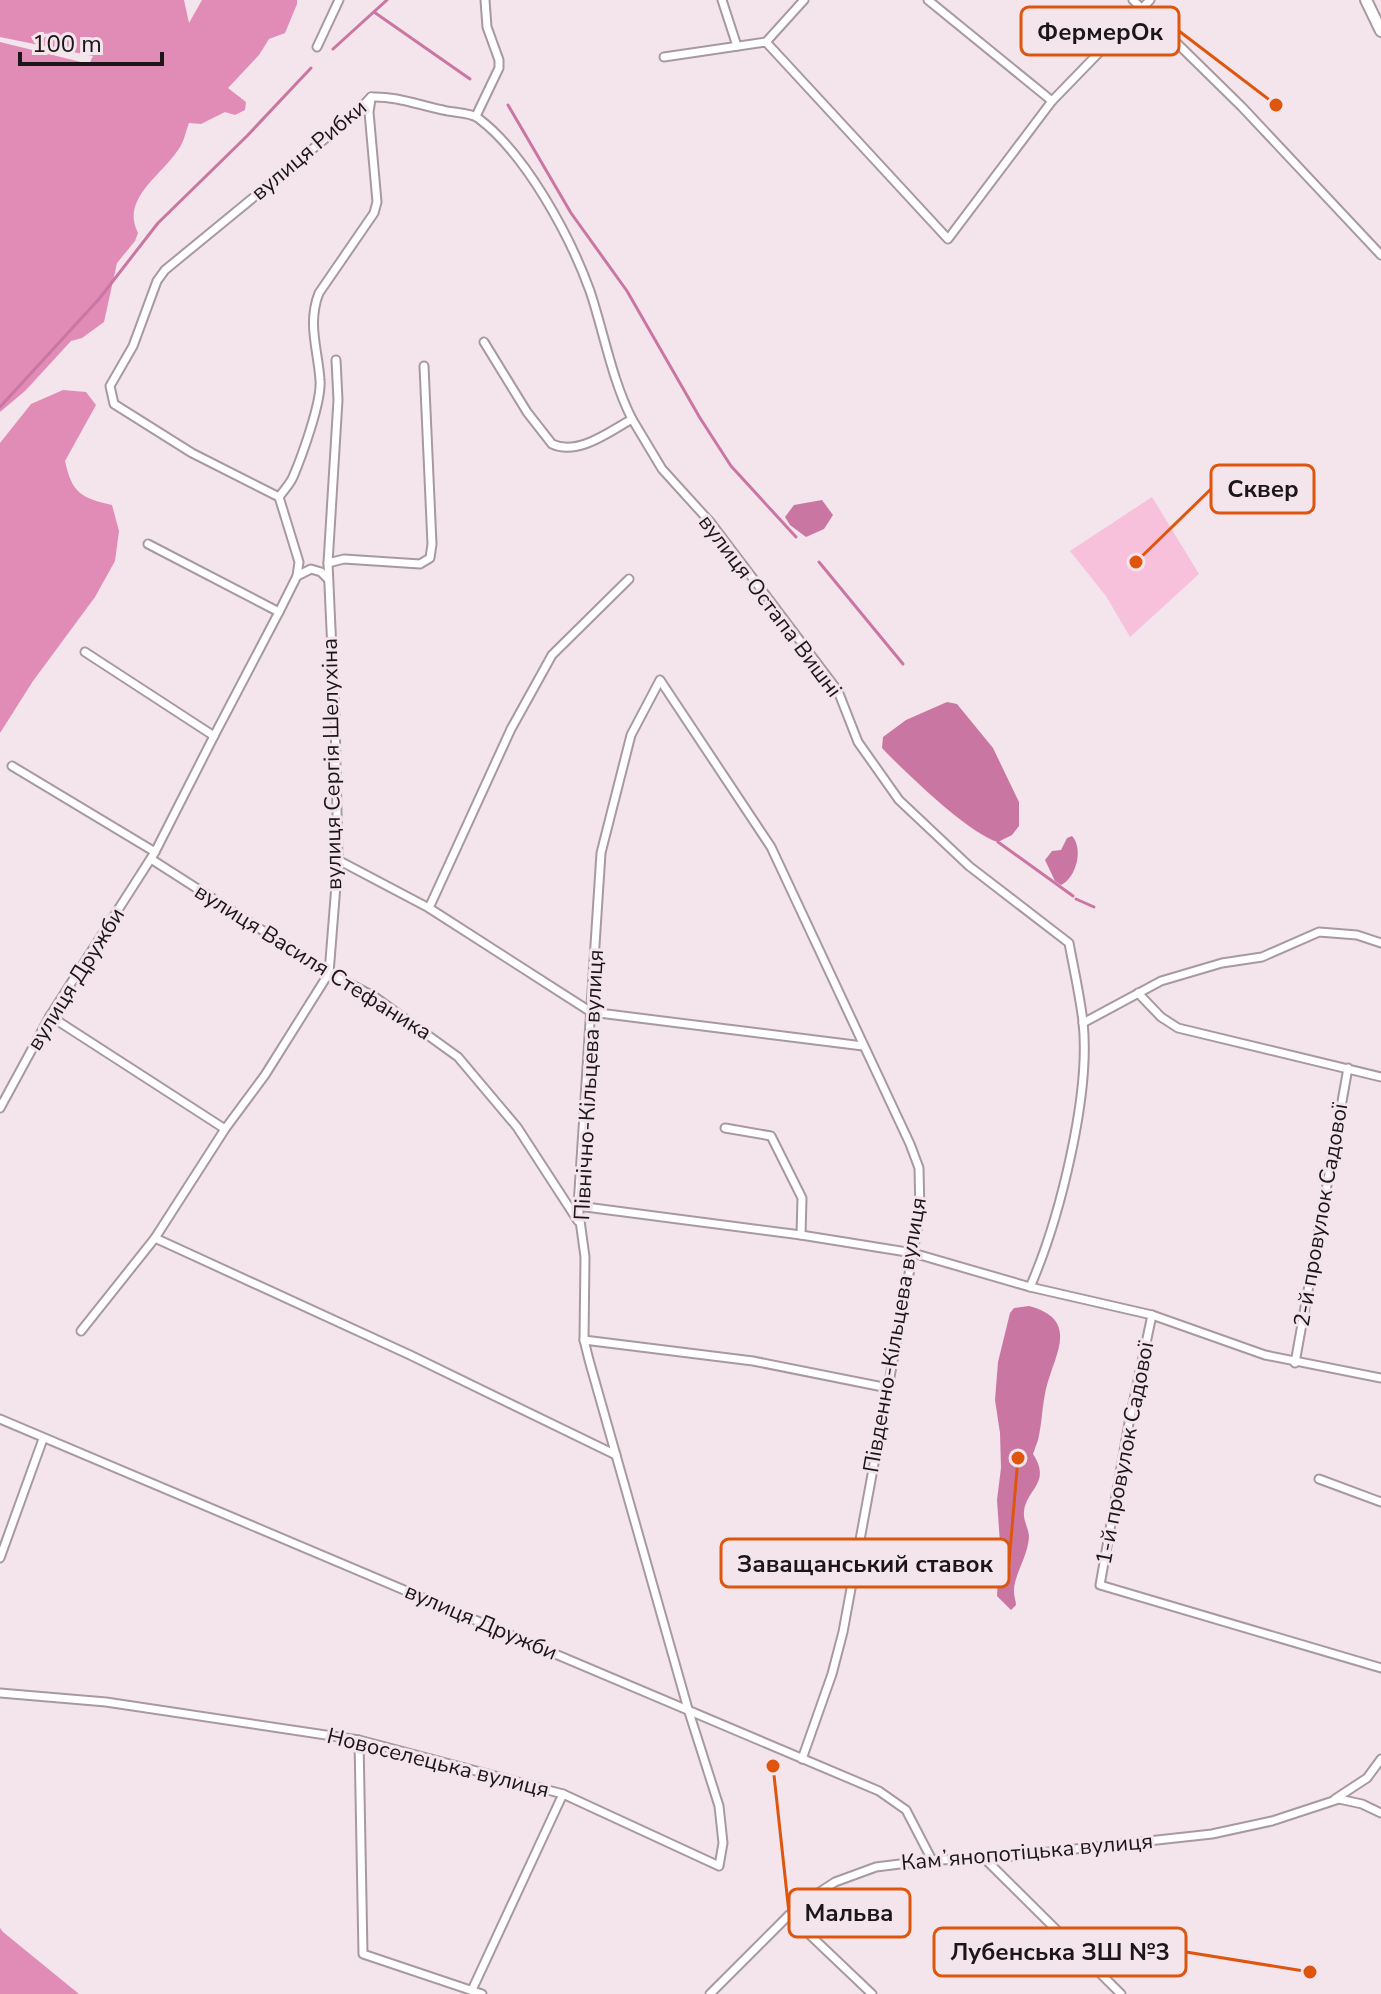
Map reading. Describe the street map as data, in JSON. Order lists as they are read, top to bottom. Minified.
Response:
{"streets":{"street":["вулиця Рибки","вулиця Остапа Вишні","вулиця Сергія Шелухіна","вулиця Василя Стефаника","вулиця Дружби","Північно-Кільцева вулиця","2-й провулок Садової","Південно-Кільцева вулиця","1-й провулок Садової","Новоселецька вулиця","Камʼянопотіцька вулиця"]},"crossings":[["вулиця Сергія Шелухіна","вулиця Василя Стефаника"],["вулиця Василя Стефаника","вулиця Дружби"],["вулиця Василя Стефаника","Північно-Кільцева вулиця"],["вулиця Дружби","Північно-Кільцева вулиця"],["вулиця Дружби","Південно-Кільцева вулиця"],["вулиця Дружби","Камʼянопотіцька вулиця"],["Північно-Кільцева вулиця","Південно-Кільцева вулиця"],["Північно-Кільцева вулиця","Новоселецька вулиця"],["2-й провулок Садової","1-й провулок Садової"]],"places":["ФермерОк","Сквер","Заващанський ставок","Мальва","Лубенська ЗШ №3"],"scale_bar":"100 m"}
